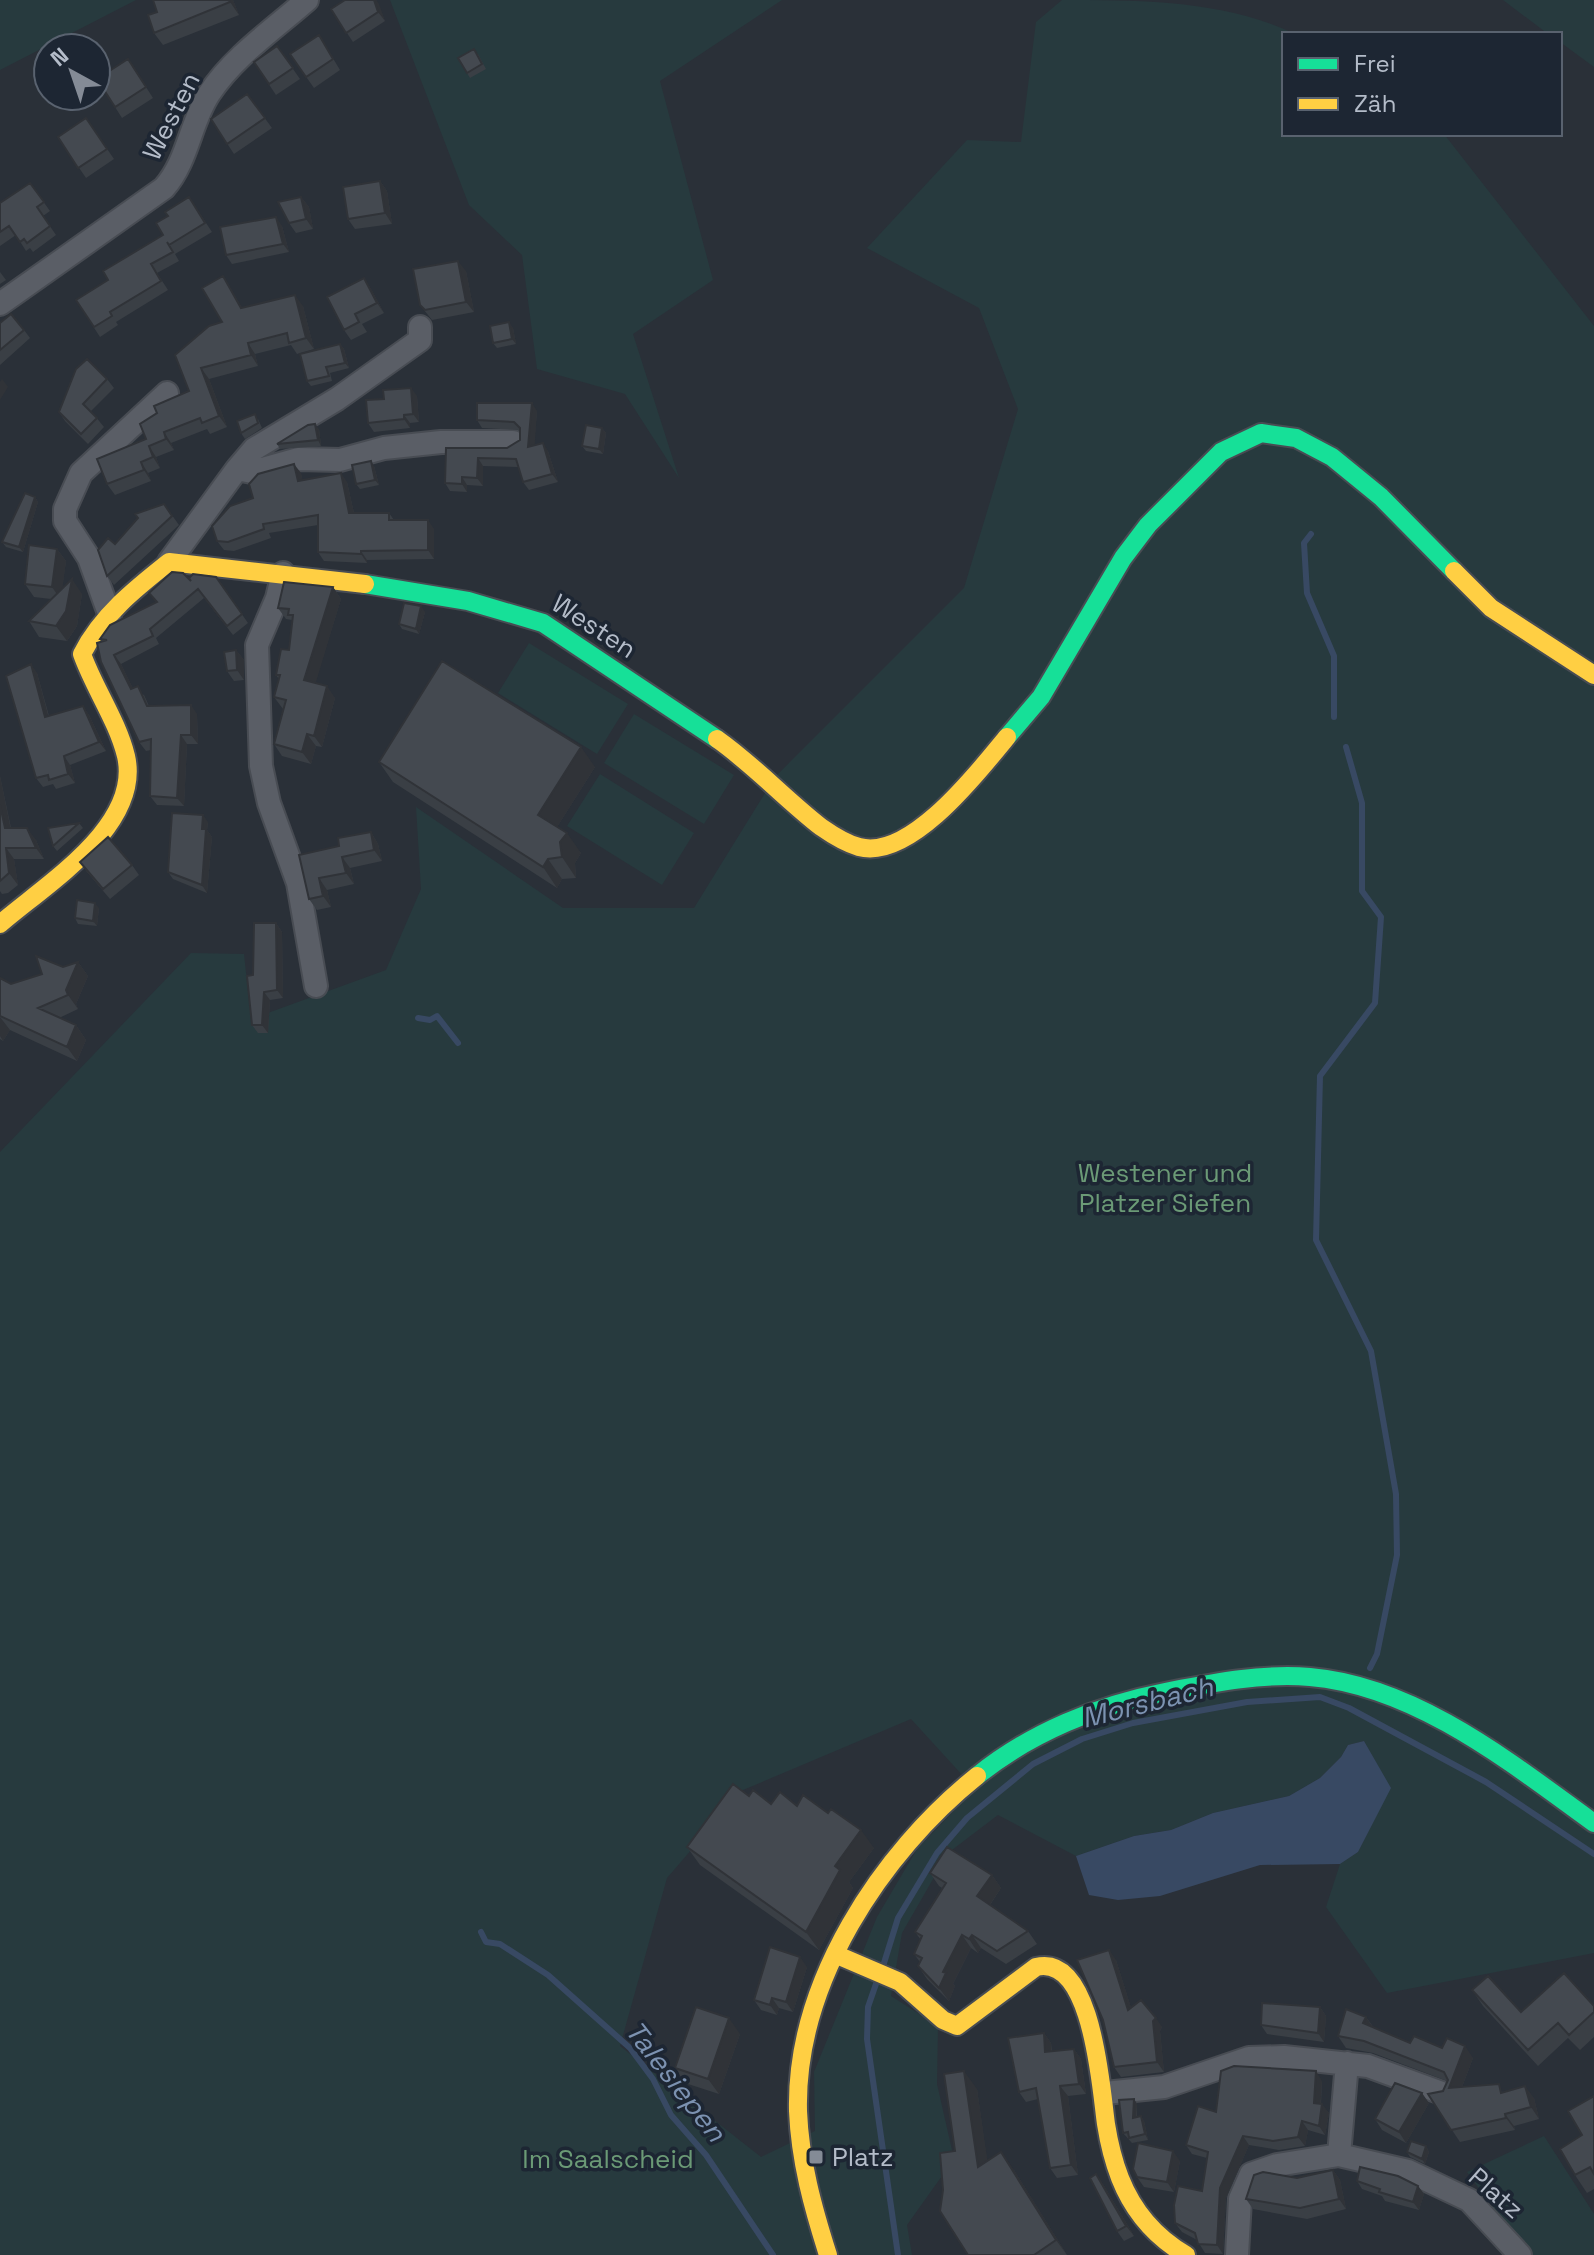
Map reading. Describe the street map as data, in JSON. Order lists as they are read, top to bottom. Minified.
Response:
{"streets":{"street":["Westen","Platz"]},"water":["Morsbach","Talesiepen"],"parks":["Westener und Platzer Siefen","Im Saalscheid"],"places":{"transit":["Platz"]},"legend":["Frei","Zäh"],"north":"top left"}
